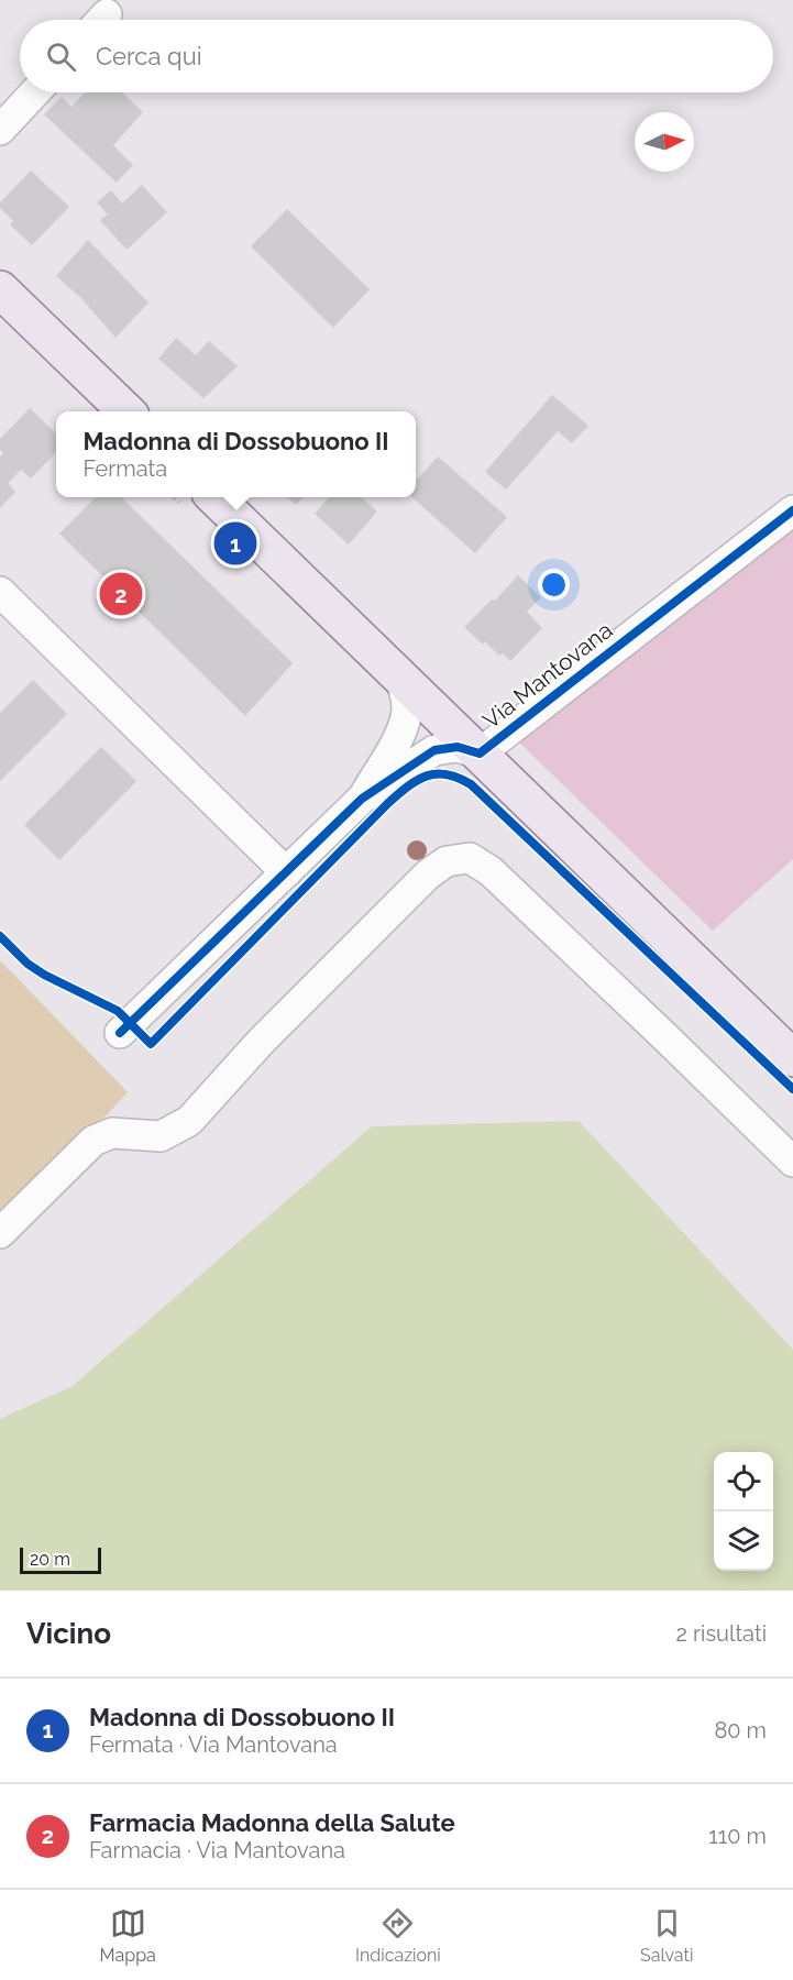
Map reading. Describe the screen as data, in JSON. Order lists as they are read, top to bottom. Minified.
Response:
{"streets":{"main road":["Via Mantovana"]},"scale_bar":"20 m","north":"right","page":{"search":"Cerca qui","popup":["Madonna di Dossobuono II","Fermata"],"pins":["1","2"],"scale":"20 m","heading":["Vicino","2 risultati"],"list":[{"mark":"1","name":"Madonna di Dossobuono II","note":"Fermata · Via Mantovana","value":"80 m"},{"mark":"2","name":"Farmacia Madonna della Salute","note":"Farmacia · Via Mantovana","value":"110 m"}],"nav":["Mappa","Indicazioni","Salvati"]}}
